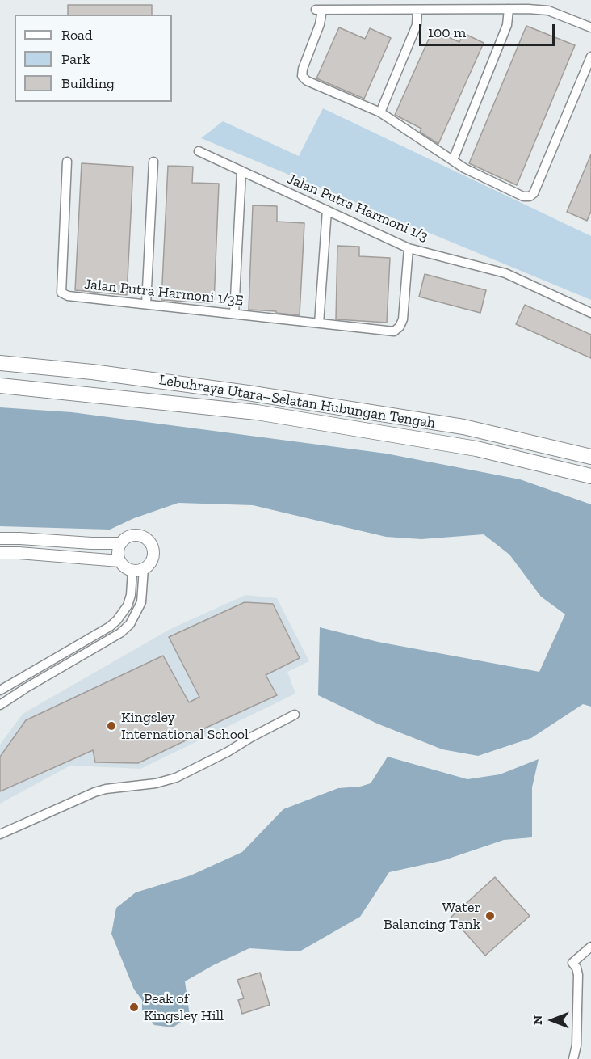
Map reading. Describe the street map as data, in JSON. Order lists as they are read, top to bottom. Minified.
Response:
{"streets":{"highway":["Lebuhraya Utara–Selatan Hubungan Tengah"],"street":["Jalan Putra Harmoni 1/3","Jalan Putra Harmoni 1/3E"]},"crossings":[["Jalan Putra Harmoni 1/3","Jalan Putra Harmoni 1/3E"]],"places":["Kingsley International School","Water Balancing Tank","Peak of Kingsley Hill"],"legend":["Road","Park","Building"],"scale_bar":"100 m","north":"left"}
